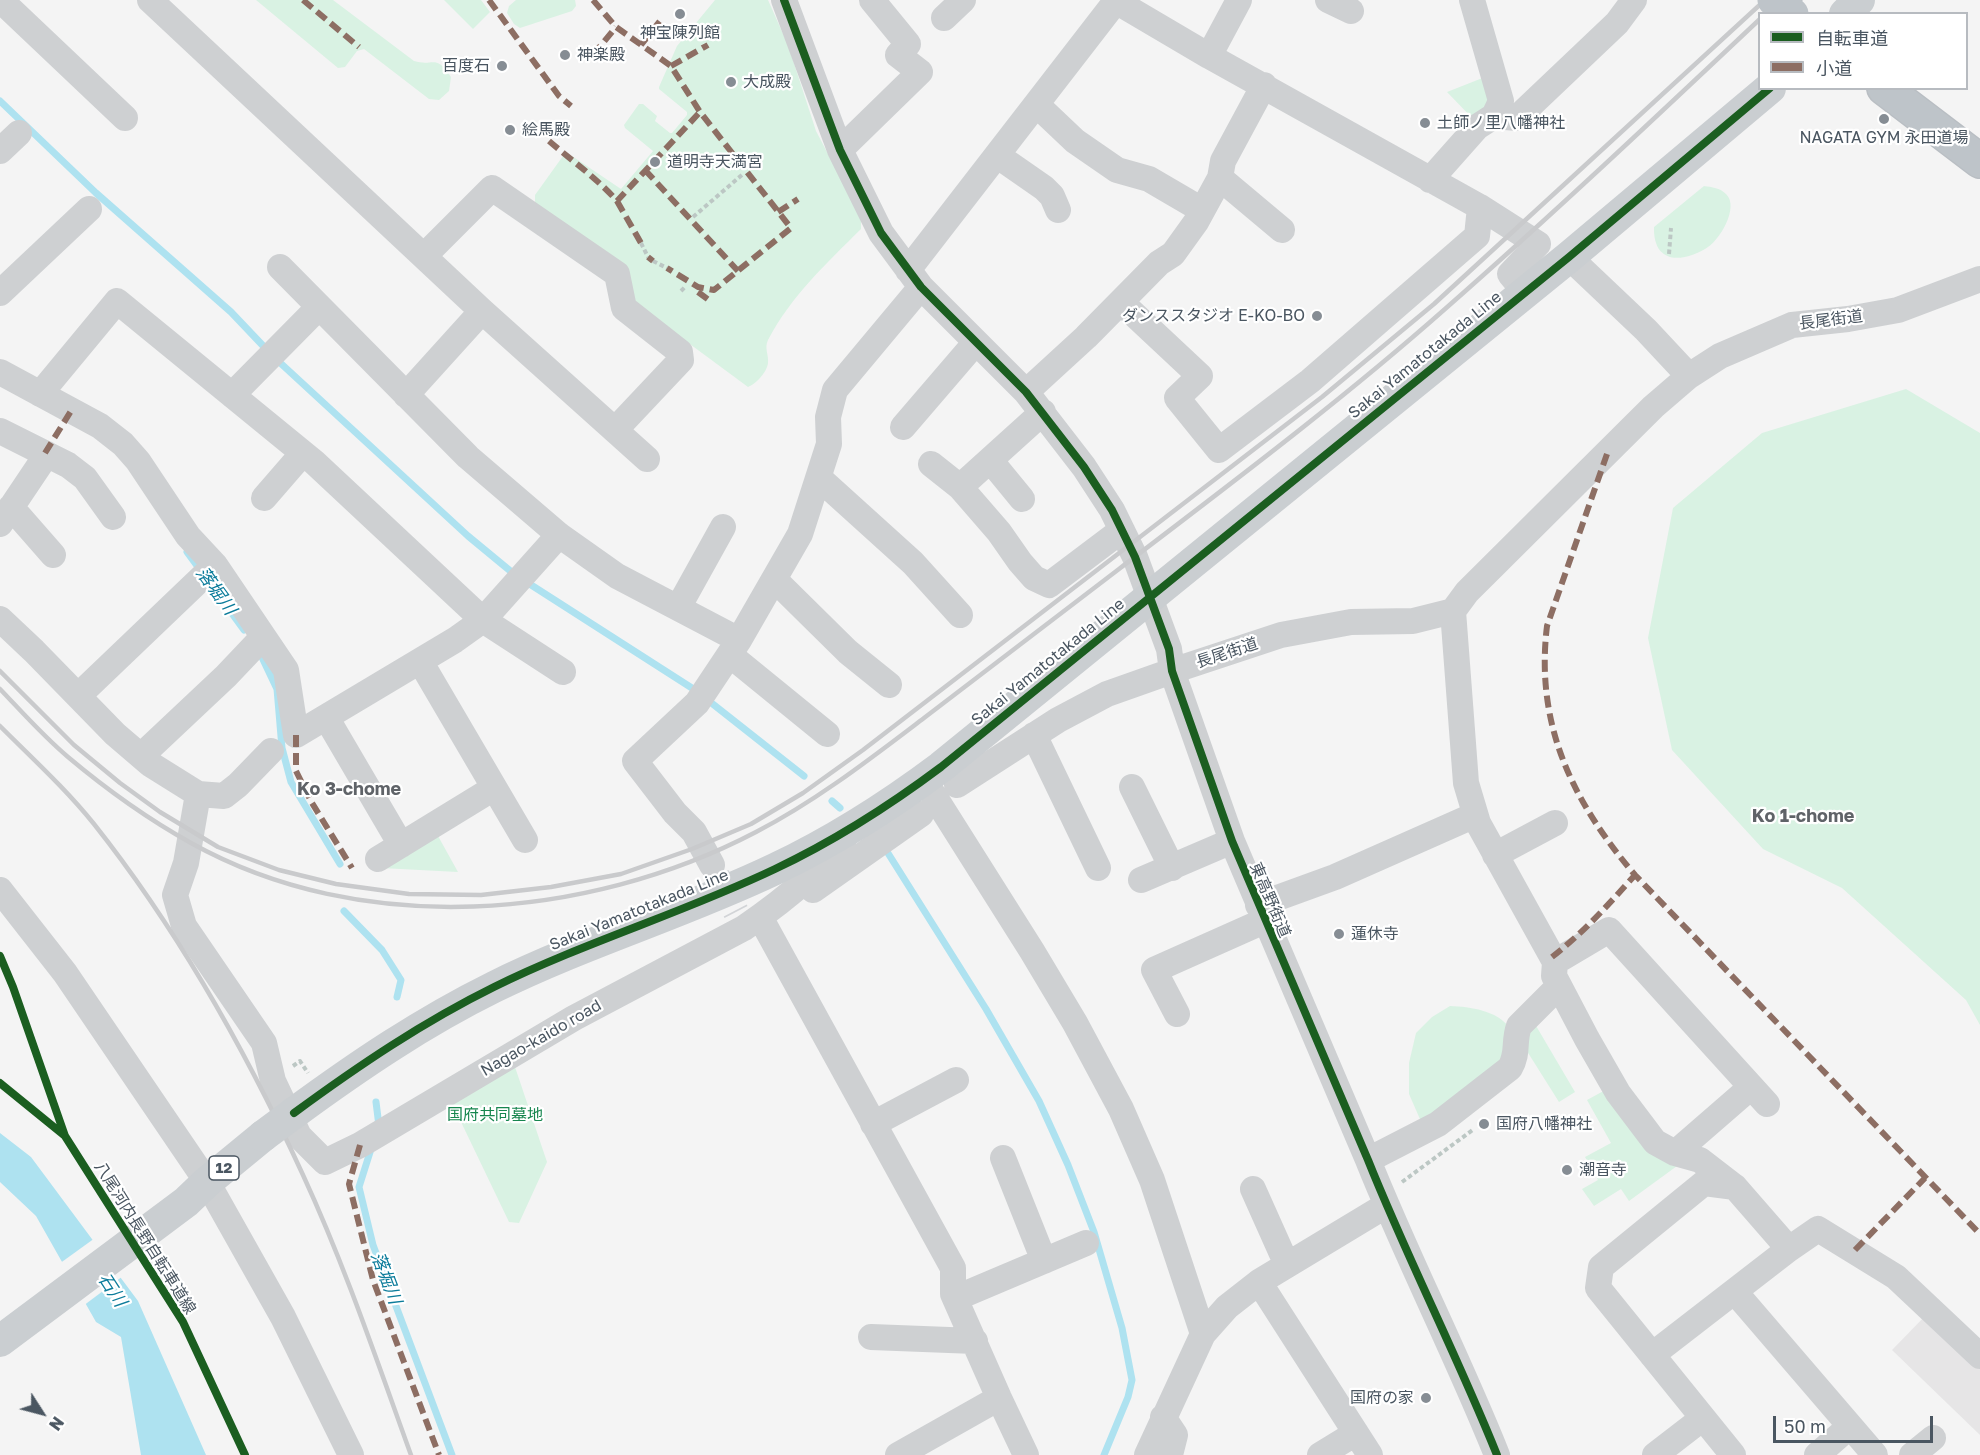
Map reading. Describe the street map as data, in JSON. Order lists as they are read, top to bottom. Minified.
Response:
{"streets":{"main road":["Sakai Yamatotakada Line","12"],"street":["長尾街道","東高野街道","Nagao-kaido road"],"cycle path":["八尾河内長野自転車道線"]},"crossings":[["長尾街道","東高野街道"],["Sakai Yamatotakada Line","東高野街道"]],"districts":["Ko 3-chome","Ko 1-chome"],"water":["落堀川","石川"],"parks":["国府共同墓地"],"places":["神宝陳列館","神楽殿","百度石","大成殿","NAGATA GYM 永田道場","土師ノ里八幡神社","絵馬殿","道明寺天満宮","ダンススタジオ E-KO-BO","蓮休寺","国府八幡神社","潮音寺","国府の家"],"legend":["自転車道","小道"],"scale_bar":"50 m","north":"bottom right"}
